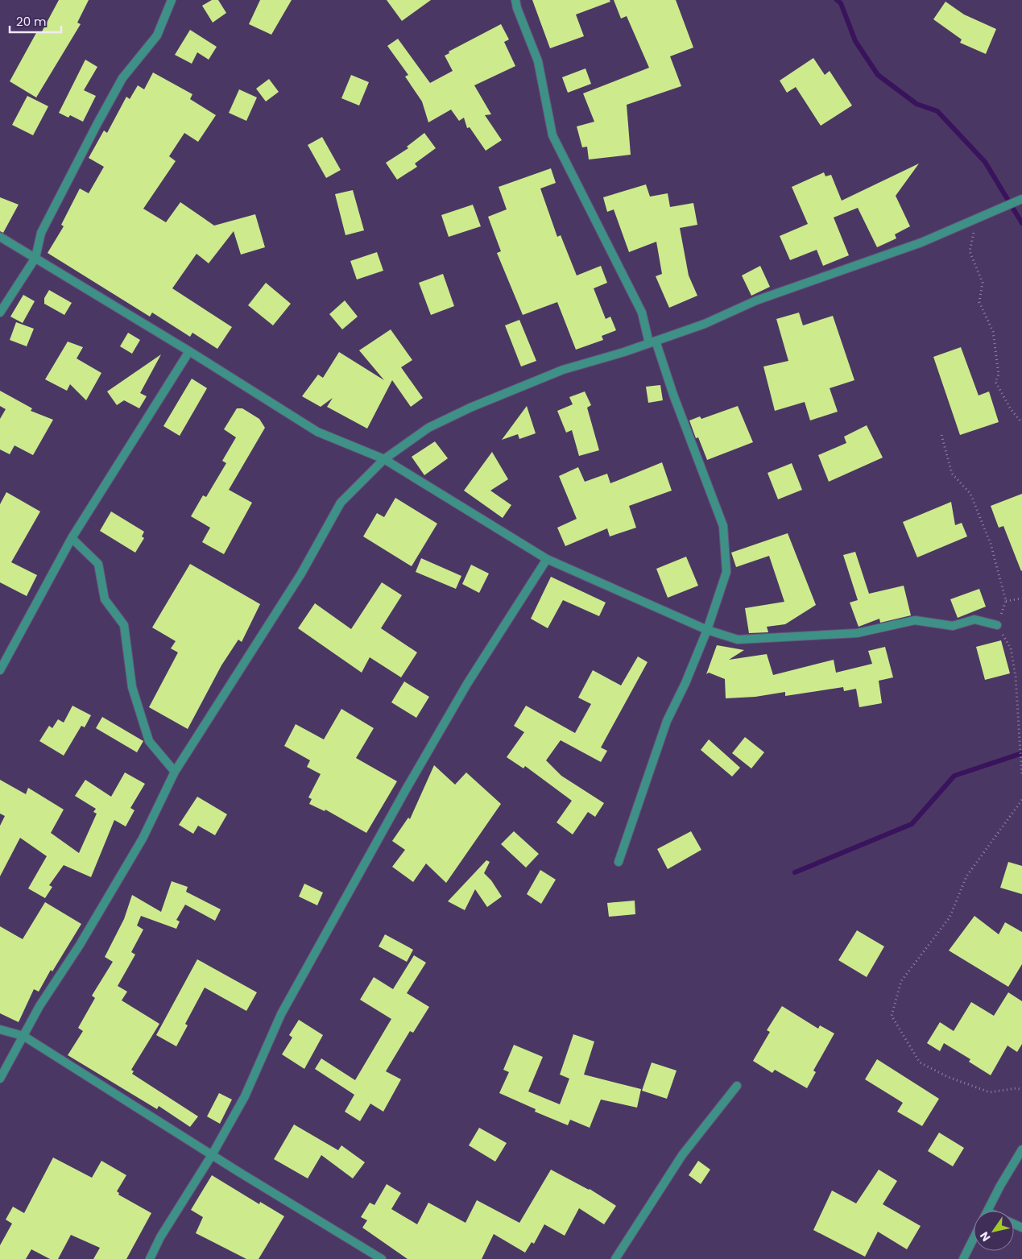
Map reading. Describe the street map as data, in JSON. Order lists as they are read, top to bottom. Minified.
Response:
{"scale_bar":"20 m","north":"bottom left"}
